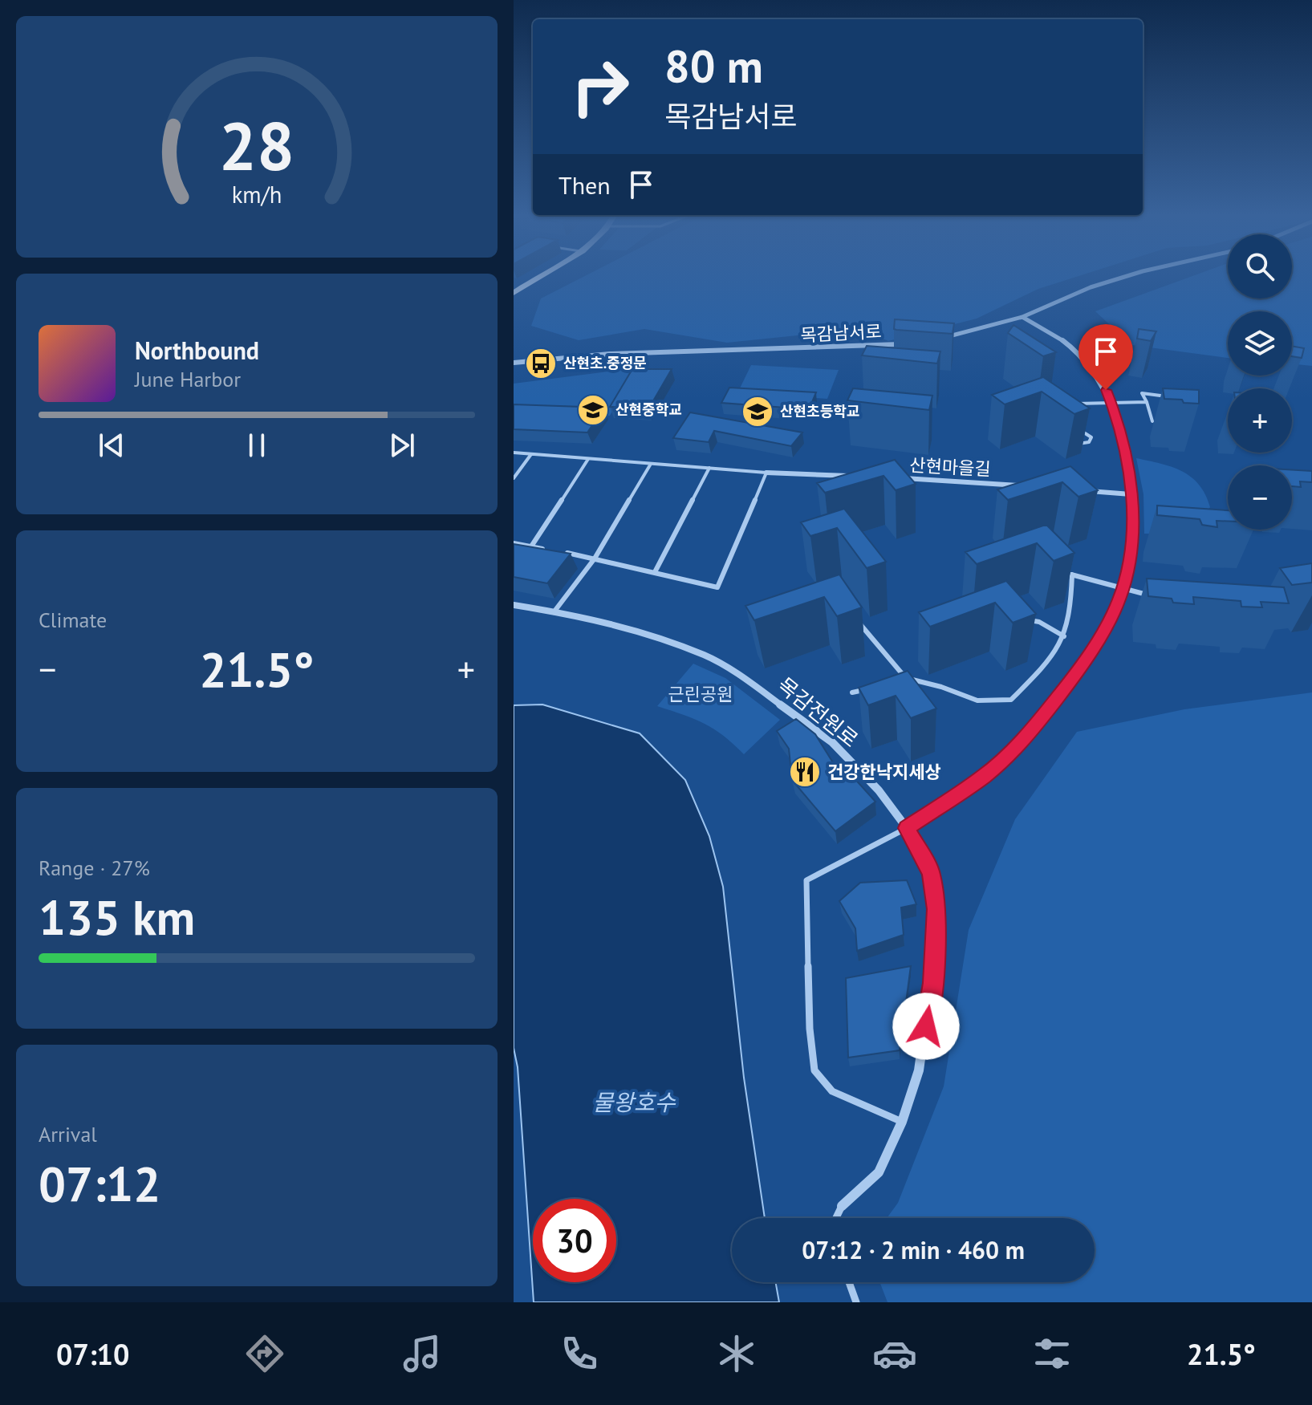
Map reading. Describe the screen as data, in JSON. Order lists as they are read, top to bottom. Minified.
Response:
{"streets":{"street":["목감남서로","산현마을길","목감전원로"]},"water":["물왕호수"],"parks":["근린공원"],"places":{"bus stop":["산현초.중정문"],"school or university":["산현중학교","산현초등학교"],"restaurant":["건강한낙지세상"]},"page":{"turn":["80 m","목감남서로"],"then":"Then","map_buttons":["+","−"],"song":["Northbound","June Harbor"],"tile":["Climate",["Range · 27%","135 km"],["Arrival","07:12"]],"heat":["−","21.5°","+"],"limit":"30","trip":"07:12 · 2 min · 460 m","tabs":["07:10","21.5°"],"gauge":["28","km/h"]}}
